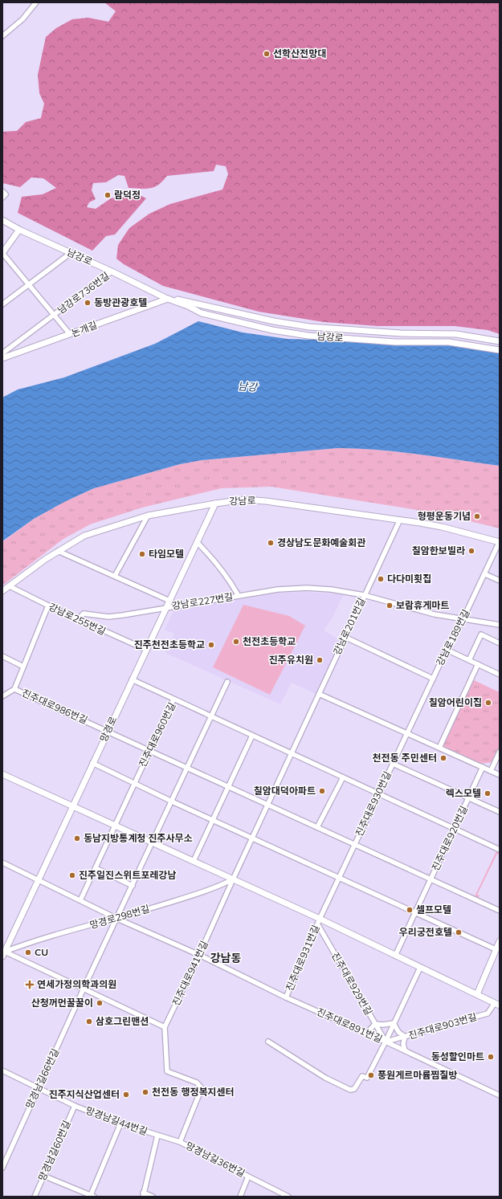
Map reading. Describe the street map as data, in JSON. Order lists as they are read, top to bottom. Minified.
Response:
{"streets":{"street":["남강로","남강로736번길","논개길","강남로","강남로227번길","강남로255번길","강남로201번길","강남로189번길","진주대로986번길","망경로","진주대로960번길","진주대로930번길","진주대로920번길","망경로298번길","진주대로931번길","진주대로941번길","진주대로929번길","진주대로891번길","진주대로903번길","망경남길66번길","망경남길44번길","망경남길60번길","망경남길36번길"]},"crossings":[["남강로","남강로736번길"],["남강로","논개길"],["남강로736번길","논개길"],["강남로","강남로255번길"],["강남로","강남로201번길"],["강남로","강남로189번길"],["강남로","망경로"],["강남로227번길","강남로255번길"],["강남로227번길","강남로201번길"],["강남로227번길","강남로189번길"],["강남로227번길","망경로"],["강남로255번길","망경로"],["강남로201번길","진주대로960번길"],["강남로201번길","진주대로930번길"],["강남로201번길","진주대로941번길"],["강남로189번길","진주대로930번길"],["진주대로986번길","망경로"],["진주대로986번길","진주대로960번길"],["진주대로986번길","진주대로930번길"],["진주대로986번길","망경남길66번길"],["망경로","망경로298번길"],["망경로","진주대로891번길"],["진주대로960번길","진주대로930번길"],["진주대로960번길","진주대로920번길"],["진주대로960번길","진주대로891번길"],["진주대로960번길","망경남길66번길"],["진주대로930번길","진주대로920번길"],["진주대로930번길","진주대로931번길"],["진주대로930번길","진주대로941번길"],["진주대로930번길","진주대로929번길"],["망경로298번길","진주대로941번길"],["망경로298번길","진주대로891번길"],["망경로298번길","망경남길66번길"],["진주대로931번길","진주대로929번길"],["진주대로931번길","진주대로891번길"],["진주대로941번길","진주대로891번길"],["진주대로941번길","망경남길36번길"],["진주대로929번길","진주대로891번길"],["진주대로929번길","진주대로903번길"],["진주대로891번길","진주대로903번길"],["진주대로891번길","망경남길66번길"],["망경남길66번길","망경남길44번길"],["망경남길44번길","망경남길60번길"],["망경남길44번길","망경남길36번길"]],"districts":["강남동"],"water":["남강"],"places":{"other":["선학산전망대","람덕정","동방관광호텔","형평운동기념","경상남도문화예술회관","칠암한보빌라","타임모텔","다다미횟집","보람휴게마트","천전초등학교","진주천전초등학교","진주유치원","칠암어린이집","천전동 주민센터","칠암대덕아파트","렉스모텔","동남지방통계청 진주사무소","진주일진스위트포레강남","셀프모텔","우리궁전호텔","CU","산청꺼먼꿀꿀이","삼호그린맨션","동성할인마트","풍원게르마륨찜질방","천전동 행정복지센터","진주지식산업센터"],"health":["연세가정의학과의원"]}}
